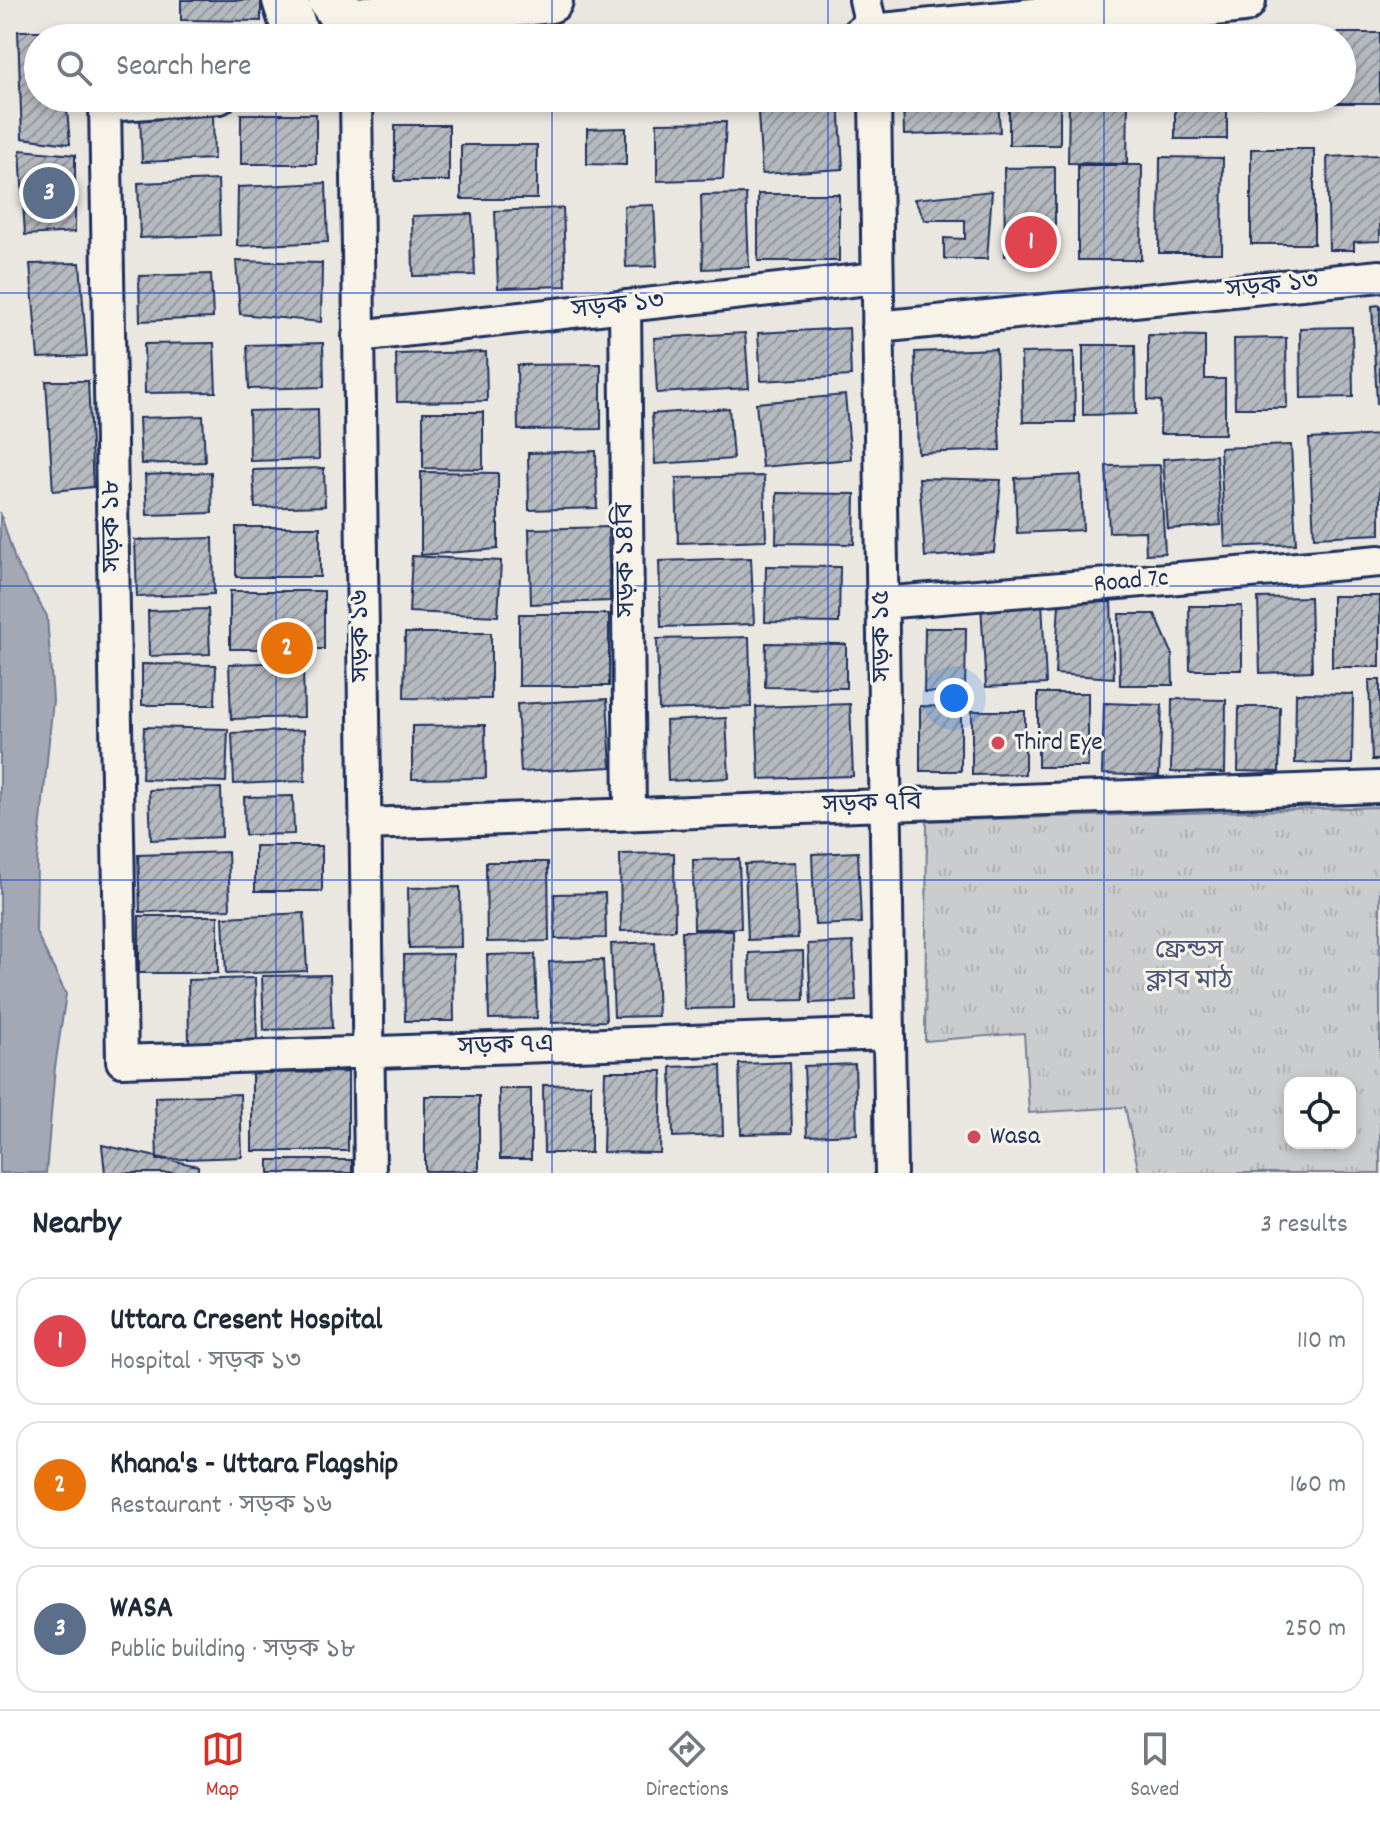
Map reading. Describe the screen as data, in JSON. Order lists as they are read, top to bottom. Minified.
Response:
{"streets":{"street":["সড়ক ১৩","সড়ক ১৮","সড়ক ১৪বি","Road 7c","সড়ক ১৬","সড়ক ১৫","সড়ক ৭বি","সড়ক ৭এ"]},"crossings":[["সড়ক ১৩","সড়ক ১৪বি"],["সড়ক ১৩","সড়ক ১৬"],["সড়ক ১৩","সড়ক ১৫"],["সড়ক ১৮","সড়ক ৭এ"],["সড়ক ১৪বি","সড়ক ৭বি"],["Road 7c","সড়ক ১৫"],["সড়ক ১৬","সড়ক ৭বি"],["সড়ক ১৬","সড়ক ৭এ"],["সড়ক ১৫","সড়ক ৭বি"],["সড়ক ১৫","সড়ক ৭এ"]],"parks":["ফ্রেন্ডস ক্লাব মাঠ"],"places":["Third Eye","Wasa"],"page":{"search":"Search here","pins":["3","1","2"],"heading":["Nearby","3 results"],"list":[{"mark":"1","name":"Uttara Cresent Hospital","note":"Hospital · সড়ক ১৩","value":"110 m"},{"mark":"2","name":"Khana's - Uttara Flagship","note":"Restaurant · সড়ক ১৬","value":"160 m"},{"mark":"3","name":"WASA","note":"Public building · সড়ক ১৮","value":"250 m"}],"nav":["Map","Directions","Saved"]}}
